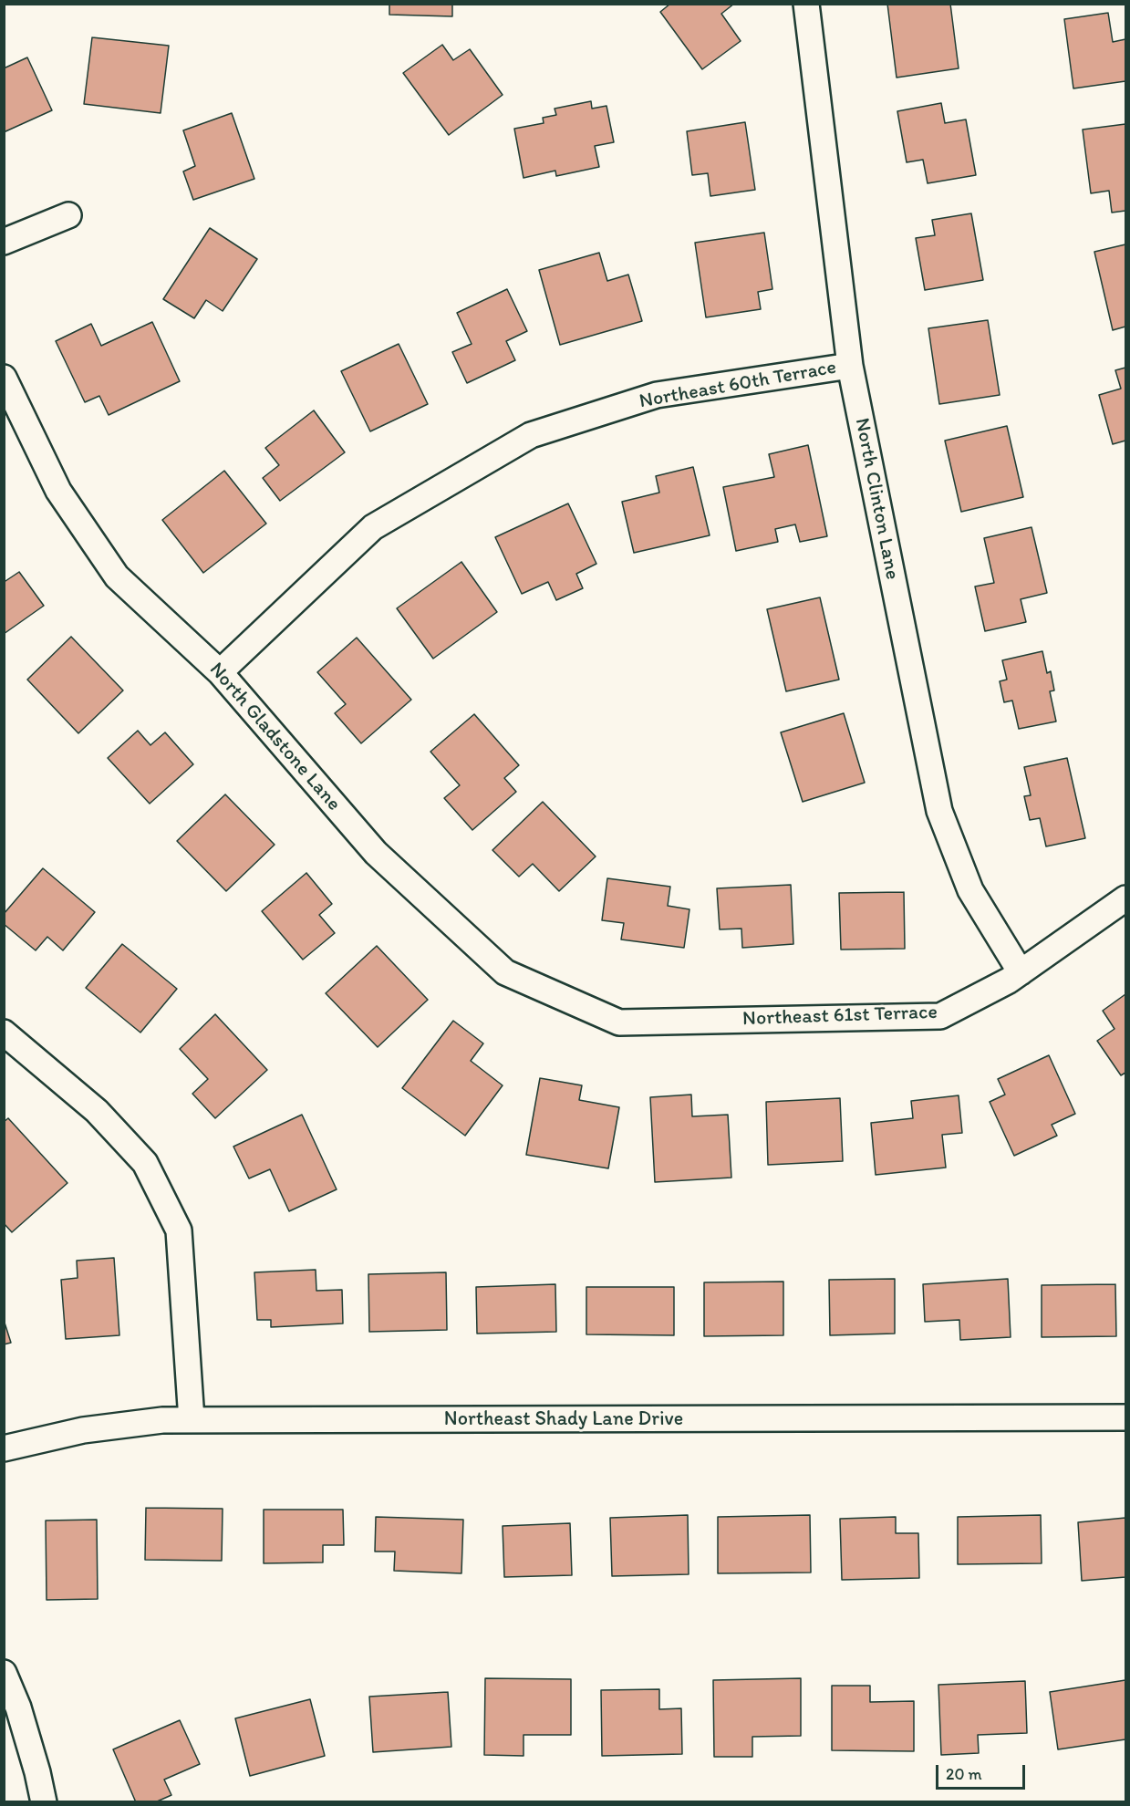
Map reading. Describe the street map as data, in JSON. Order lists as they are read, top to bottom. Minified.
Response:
{"streets":{"street":["Northeast 60th Terrace","North Clinton Lane","North Gladstone Lane","Northeast 61st Terrace","Northeast Shady Lane Drive"]},"crossings":[["Northeast 60th Terrace","North Clinton Lane"],["Northeast 60th Terrace","North Gladstone Lane"],["North Clinton Lane","Northeast 61st Terrace"],["North Gladstone Lane","Northeast 61st Terrace"]],"scale_bar":"20 m"}
